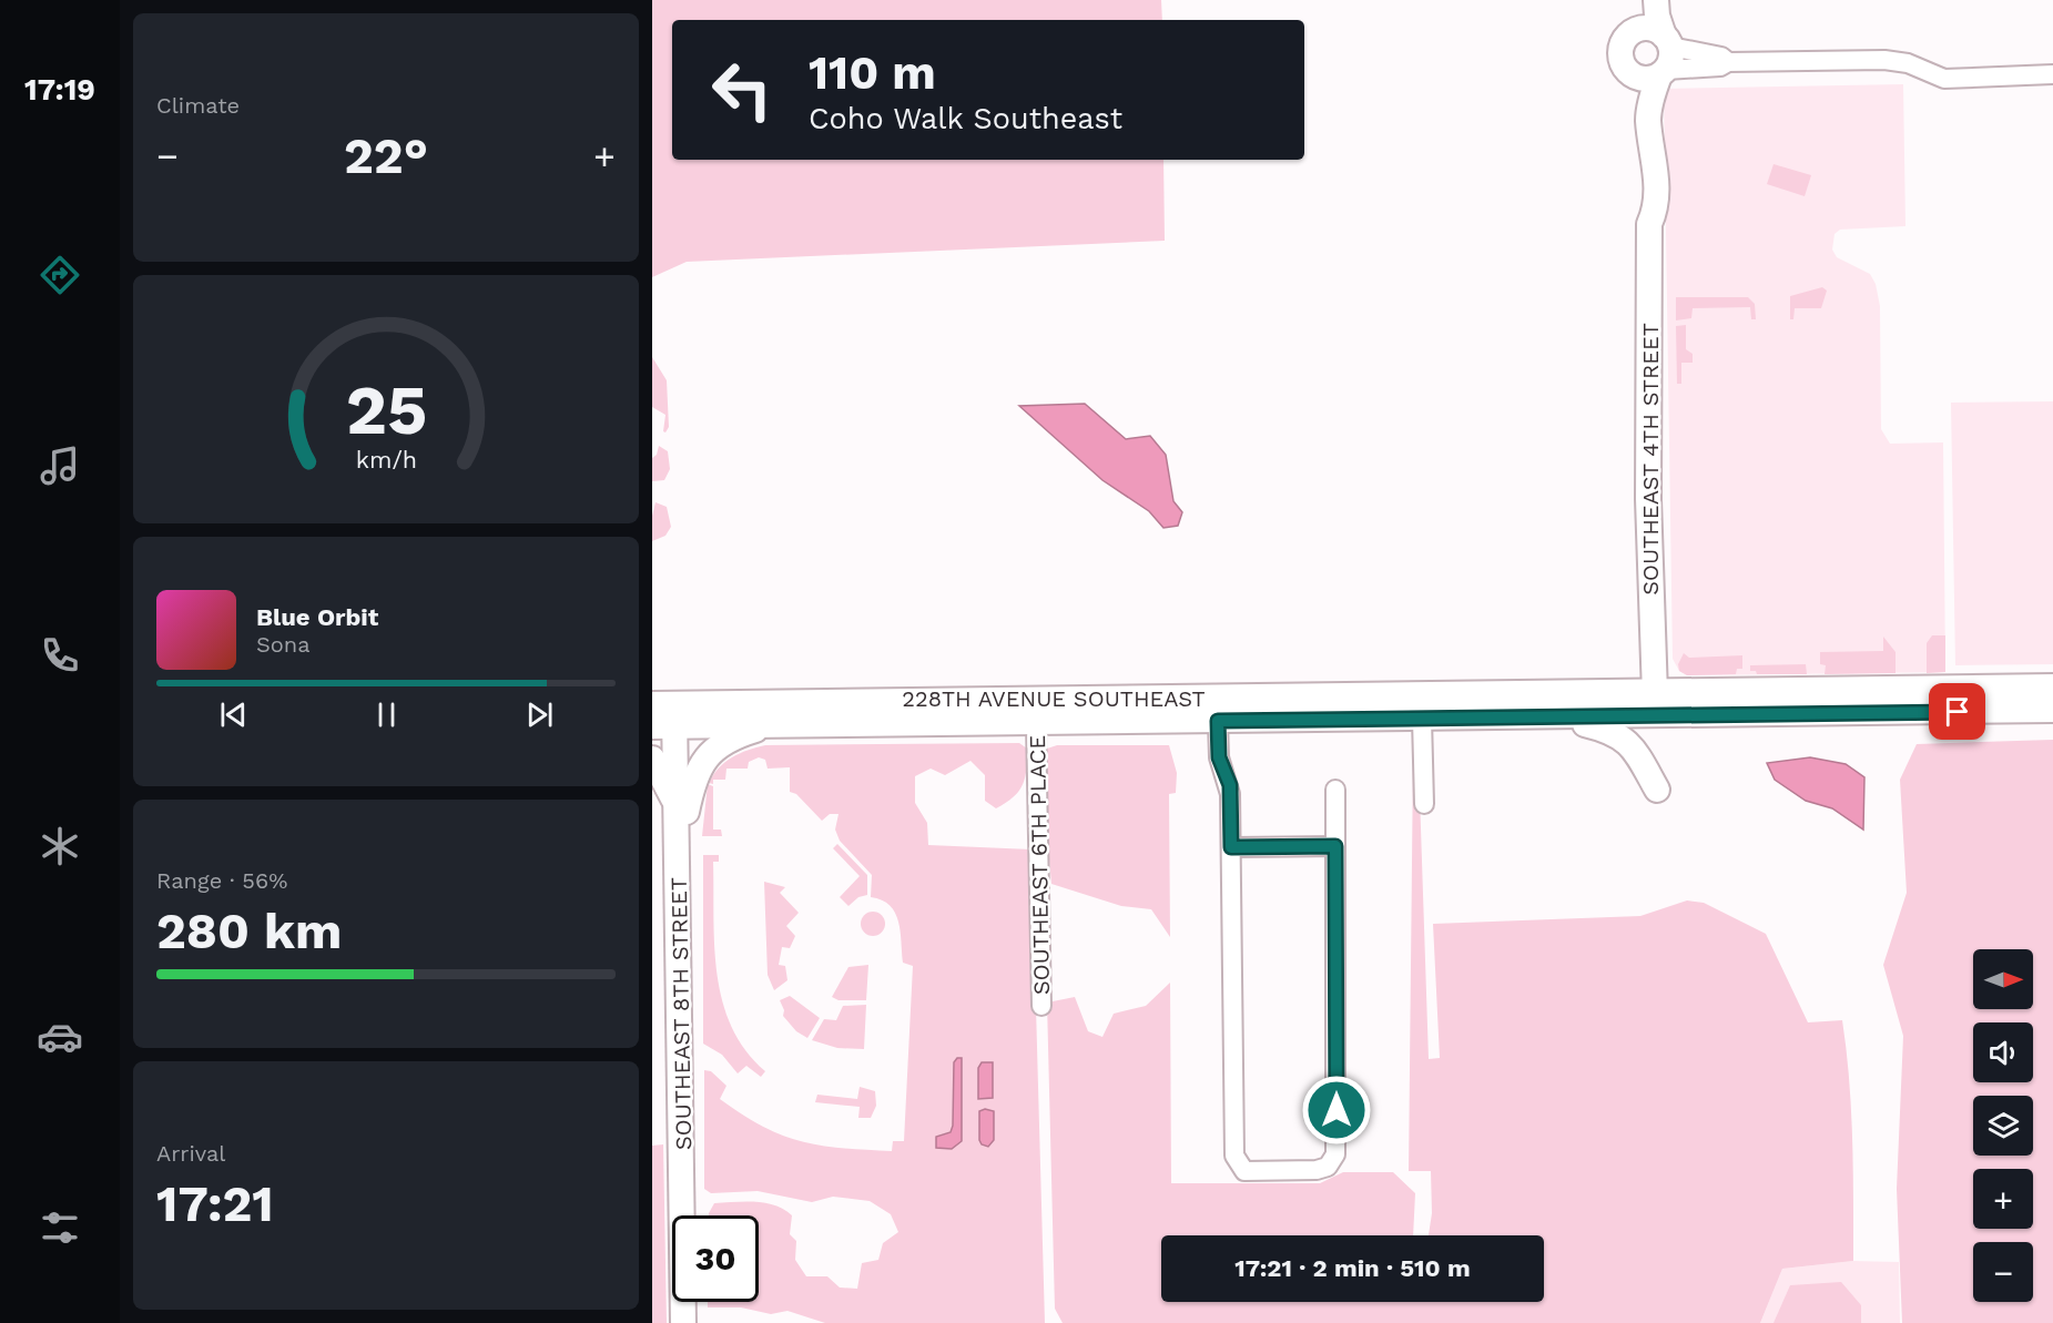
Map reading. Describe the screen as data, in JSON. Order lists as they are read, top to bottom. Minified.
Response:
{"streets":{"main road":["SOUTHEAST 4TH STREET","228TH AVENUE SOUTHEAST","SOUTHEAST 8TH STREET"],"street":["SOUTHEAST 6TH PLACE"]},"crossings":[["SOUTHEAST 4TH STREET","228TH AVENUE SOUTHEAST"],["228TH AVENUE SOUTHEAST","SOUTHEAST 6TH PLACE"],["228TH AVENUE SOUTHEAST","SOUTHEAST 8TH STREET"]],"north":"right","page":{"tabs":"17:19","tile":["Climate",["Range · 56%","280 km"],["Arrival","17:21"]],"turn":["110 m","Coho Walk Southeast"],"heat":["−","22°","+"],"song":["Blue Orbit","Sona"],"map_buttons":["+","−"],"limit":"30","trip":"17:21 · 2 min · 510 m","gauge":["25","km/h"]}}
